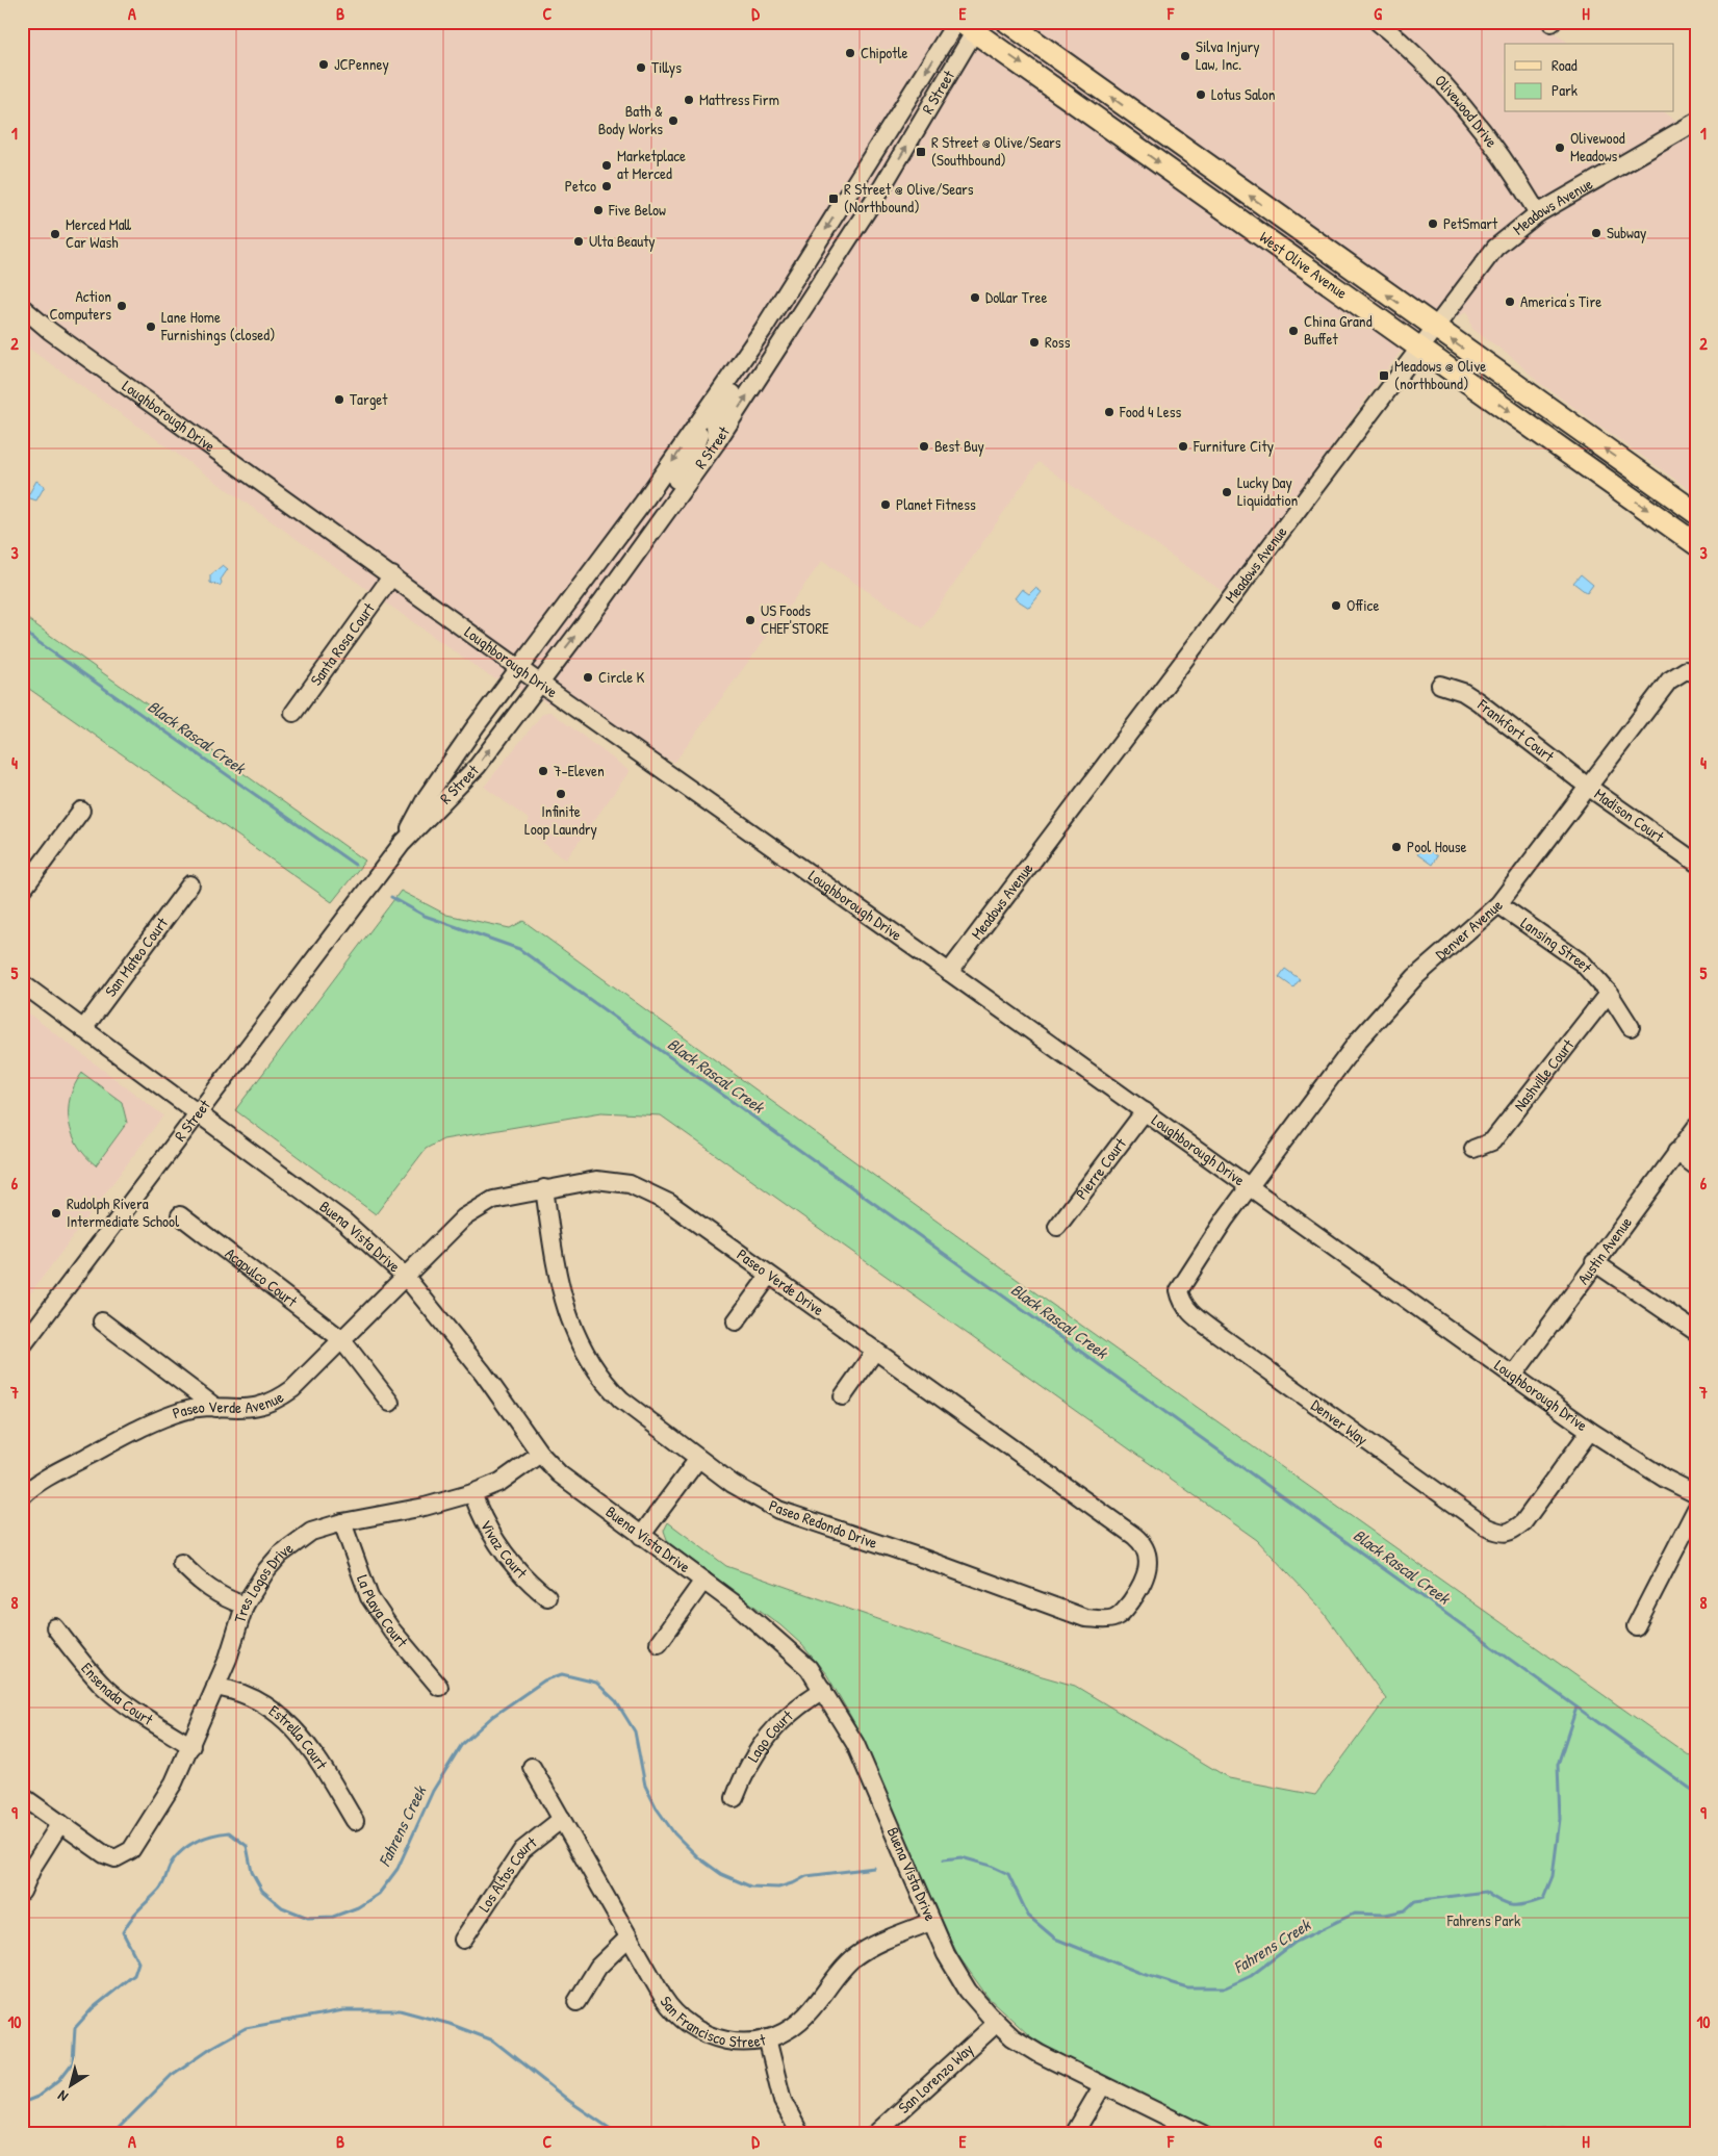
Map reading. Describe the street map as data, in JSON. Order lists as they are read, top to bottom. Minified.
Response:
{"streets":{"main road":["West Olive Avenue"],"street":["R Street","Olivewood Drive","Meadows Avenue","Loughborough Drive","Santa Rosa Court","Frankfort Court","Madison Court","Denver Avenue","Lansing Street","San Mateo Court","Nashville Court","Pierre Court","Buena Vista Drive","Austin Avenue","Acapulco Court","Paseo Verde Drive","Paseo Verde Avenue","Denver Way","Paseo Redondo Drive","Vivaz Court","Tres Logos Drive","La Playa Court","Ensenada Court","Lago Court","Estrella Court","Los Altos Court","San Francisco Street","San Lorenzo Way"]},"crossings":[["R Street","West Olive Avenue"],["R Street","Loughborough Drive"],["R Street","Buena Vista Drive"],["Olivewood Drive","Meadows Avenue"],["Meadows Avenue","West Olive Avenue"],["Meadows Avenue","Loughborough Drive"],["Loughborough Drive","Santa Rosa Court"],["Loughborough Drive","Denver Avenue"],["Loughborough Drive","Pierre Court"],["Loughborough Drive","Austin Avenue"],["Loughborough Drive","Denver Way"],["Frankfort Court","Madison Court"],["Frankfort Court","Denver Avenue"],["Madison Court","Denver Avenue"],["Denver Avenue","Lansing Street"],["Denver Avenue","Denver Way"],["Lansing Street","Nashville Court"],["San Mateo Court","Buena Vista Drive"],["Buena Vista Drive","Paseo Verde Drive"],["Buena Vista Drive","Paseo Verde Avenue"],["Buena Vista Drive","Tres Logos Drive"],["Buena Vista Drive","Lago Court"],["Buena Vista Drive","San Francisco Street"],["Buena Vista Drive","San Lorenzo Way"],["Acapulco Court","Paseo Verde Avenue"],["Paseo Verde Drive","Paseo Verde Avenue"],["Paseo Verde Drive","Paseo Redondo Drive"],["Vivaz Court","Tres Logos Drive"],["Tres Logos Drive","La Playa Court"],["Tres Logos Drive","Ensenada Court"],["Tres Logos Drive","Estrella Court"],["Los Altos Court","San Francisco Street"]],"water":["Black Rascal Creek","Fahrens Creek"],"parks":["Fahrens Park"],"places":{"other":["Chipotle","Silva Injury Law, Inc.","JCPenney","Tillys","Lotus Salon","Mattress Firm","Bath & Body Works","Olivewood Meadows","Marketplace at Merced","Petco","Five Below","PetSmart","Subway","Merced Mall Car Wash","Ulta Beauty","Dollar Tree","America's Tire","Action Computers","Lane Home Furnishings (closed)","China Grand Buffet","Ross","Target","Food 4 Less","Best Buy","Furniture City","Lucky Day Liquidation","Planet Fitness","Office","US Foods CHEF'STORE","Circle K","7-Eleven","Infinite Loop Laundry","Pool House","Rudolph Rivera Intermediate School"],"transit":["R Street @ Olive/Sears (Southbound)","R Street @ Olive/Sears (Northbound)","Meadows @ Olive (northbound)"]},"legend":["Road","Park"],"north":"bottom left","grid":{"columns":["A","B","C","D","E","F","G","H"],"rows":["1","2","3","4","5","6","7","8","9","10"]}}
